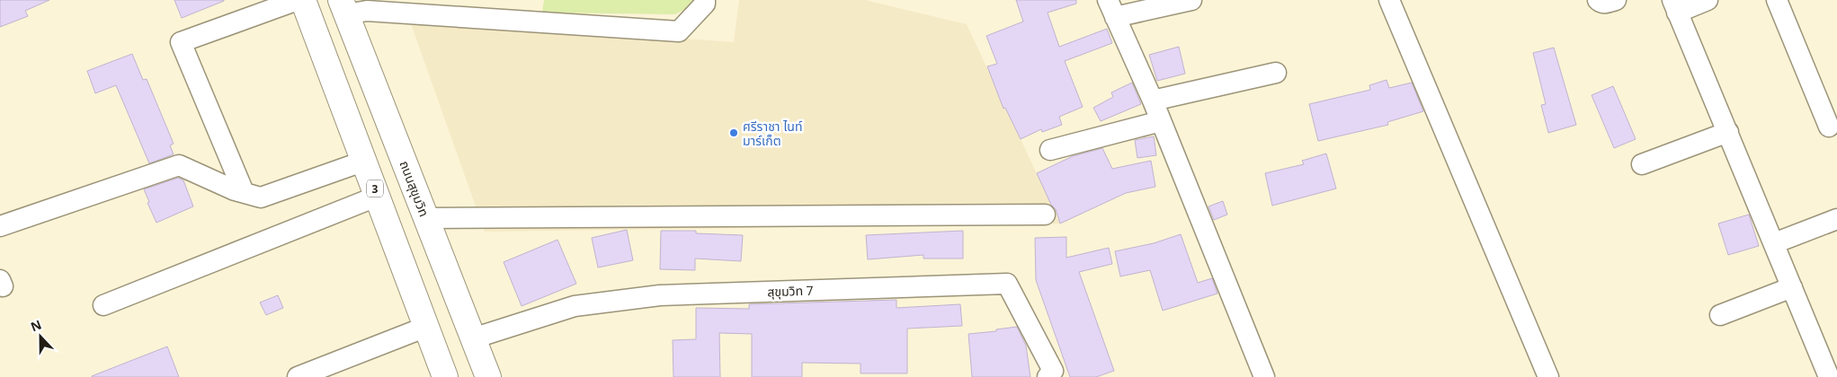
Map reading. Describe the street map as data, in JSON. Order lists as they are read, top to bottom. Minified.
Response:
{"streets":{"highway":["3","ถนนสุขุมวิท"],"street":["สุขุมวิท 7"]},"crossings":[["ถนนสุขุมวิท","สุขุมวิท 7"]],"places":["ศรีราชา ไนท์ มาร์เก็ต"],"north":"top"}
